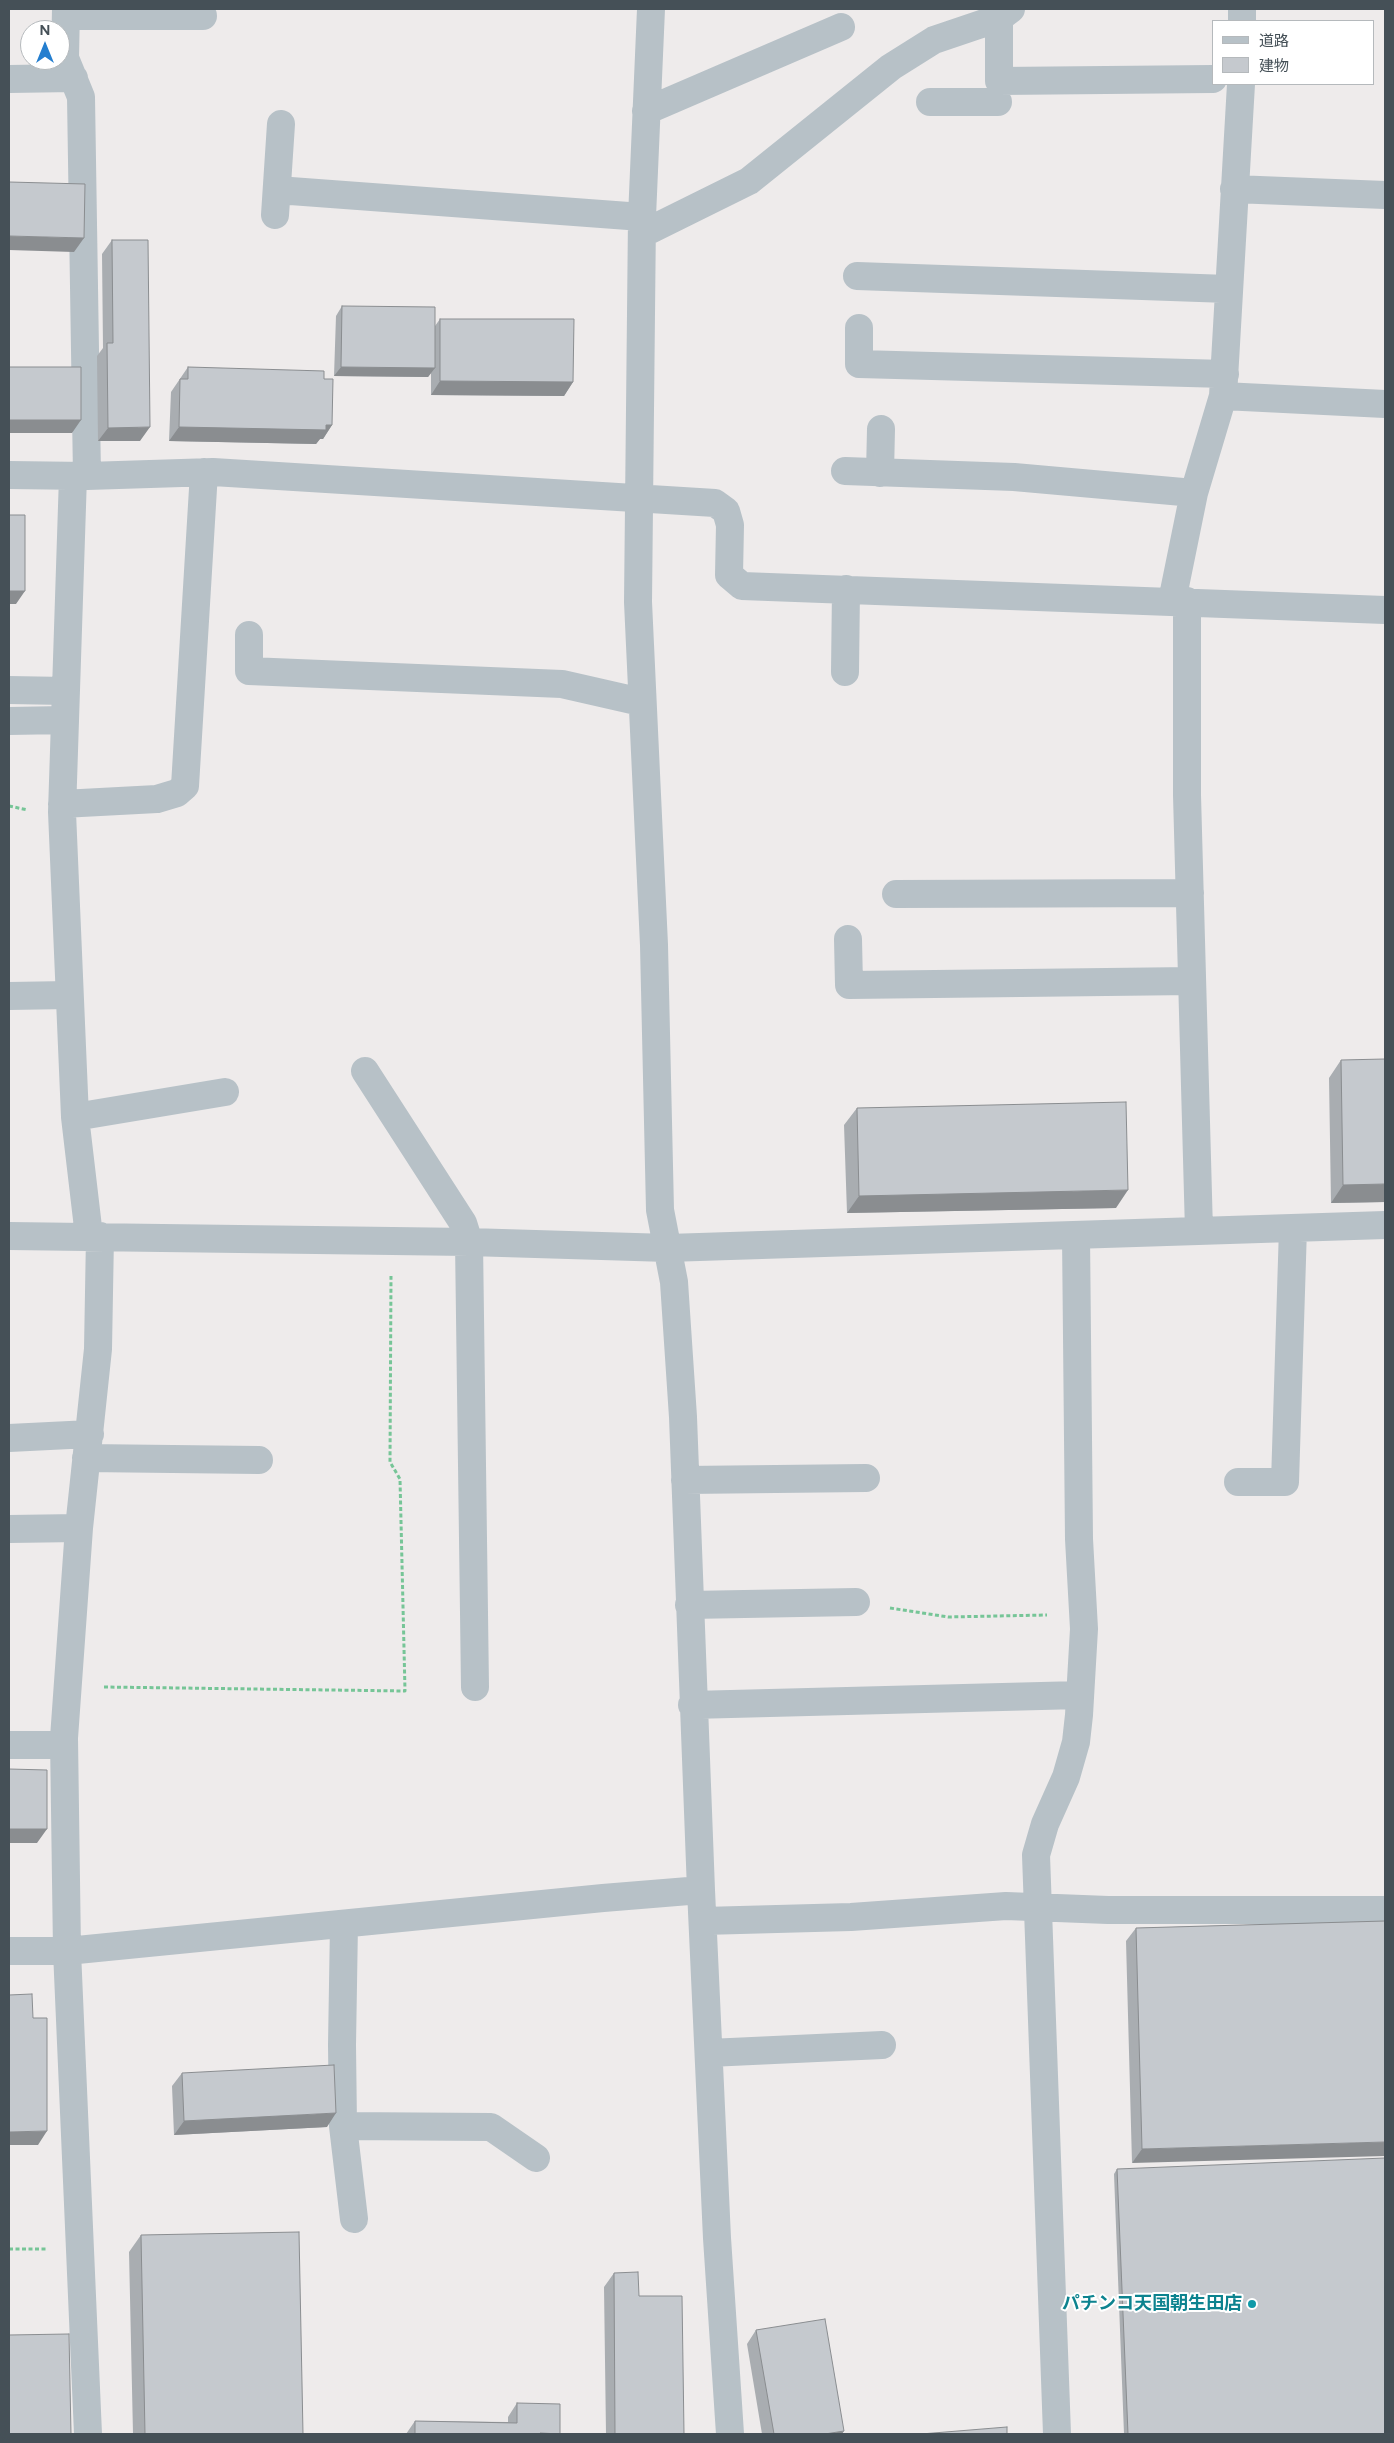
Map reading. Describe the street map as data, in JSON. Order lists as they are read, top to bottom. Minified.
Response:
{"places":["パチンコ天国朝生田店"],"legend":["道路","建物"],"north":"top"}
